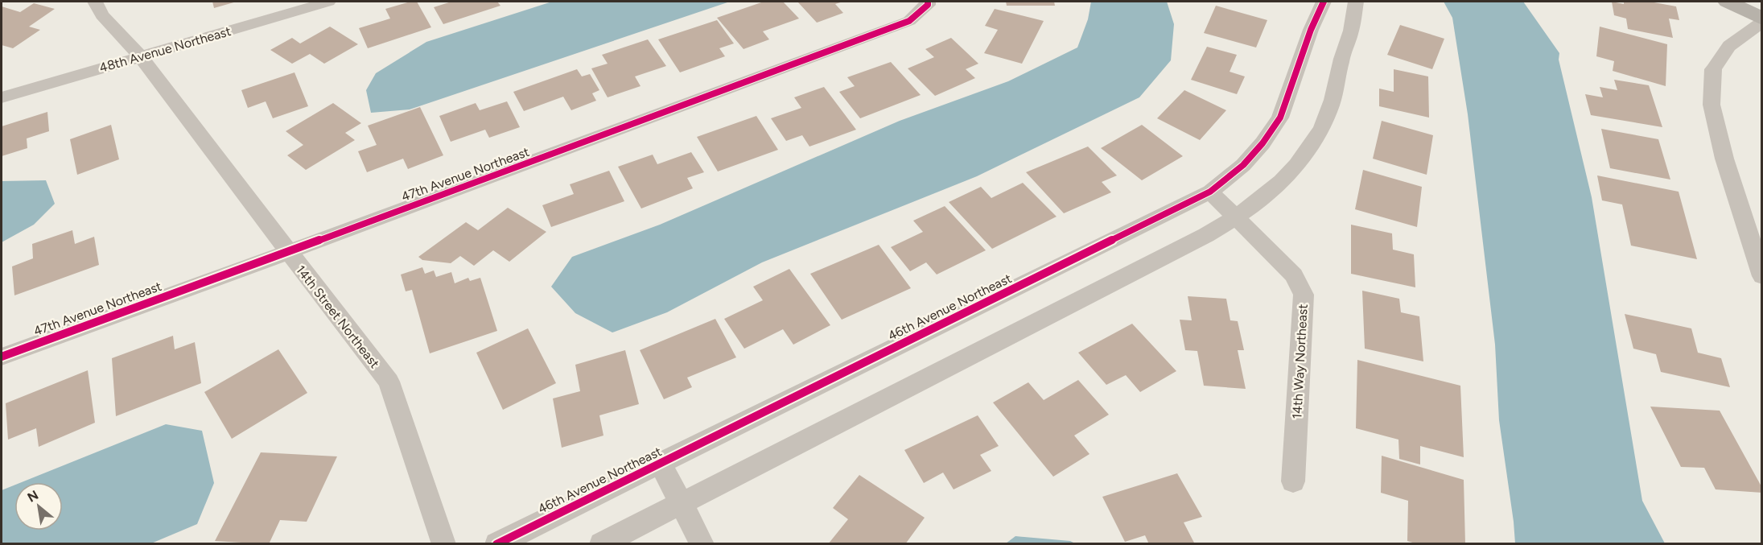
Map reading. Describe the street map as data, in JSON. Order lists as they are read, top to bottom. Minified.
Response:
{"streets":{"street":["48th Avenue Northeast","47th Avenue Northeast","46th Avenue Northeast","14th Street Northeast","14th Way Northeast"]},"crossings":[["48th Avenue Northeast","14th Street Northeast"],["47th Avenue Northeast","14th Street Northeast"],["46th Avenue Northeast","14th Way Northeast"]],"north":"top left"}
